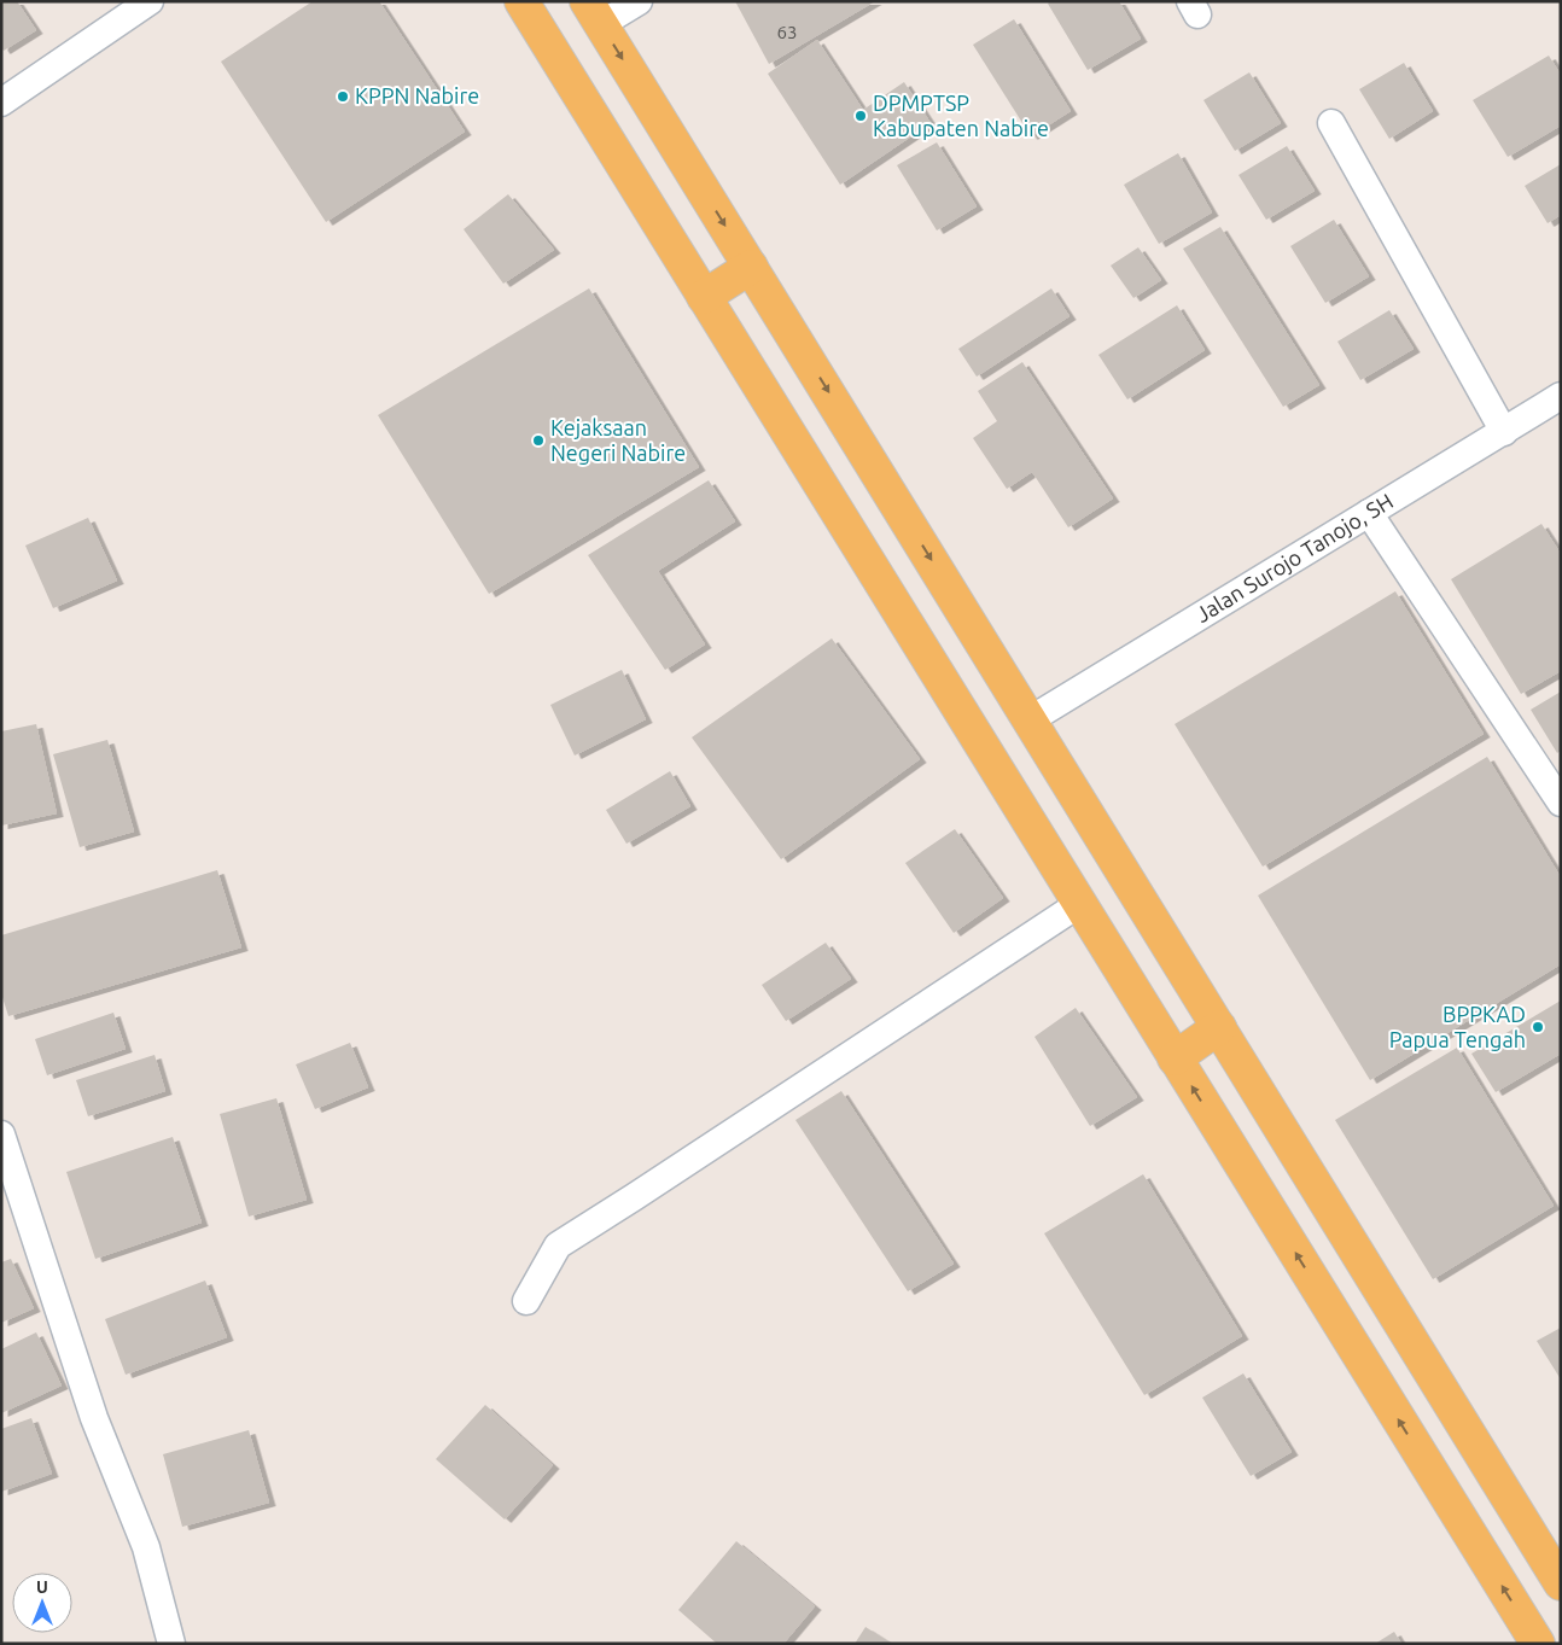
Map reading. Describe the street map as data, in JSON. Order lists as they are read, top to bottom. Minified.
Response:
{"streets":{"street":["Jalan Surojo Tanojo, SH"]},"places":["KPPN Nabire","DPMPTSP Kabupaten Nabire","Kejaksaan Negeri Nabire","BPPKAD Papua Tengah"],"house_numbers":["63"],"north":"top"}
